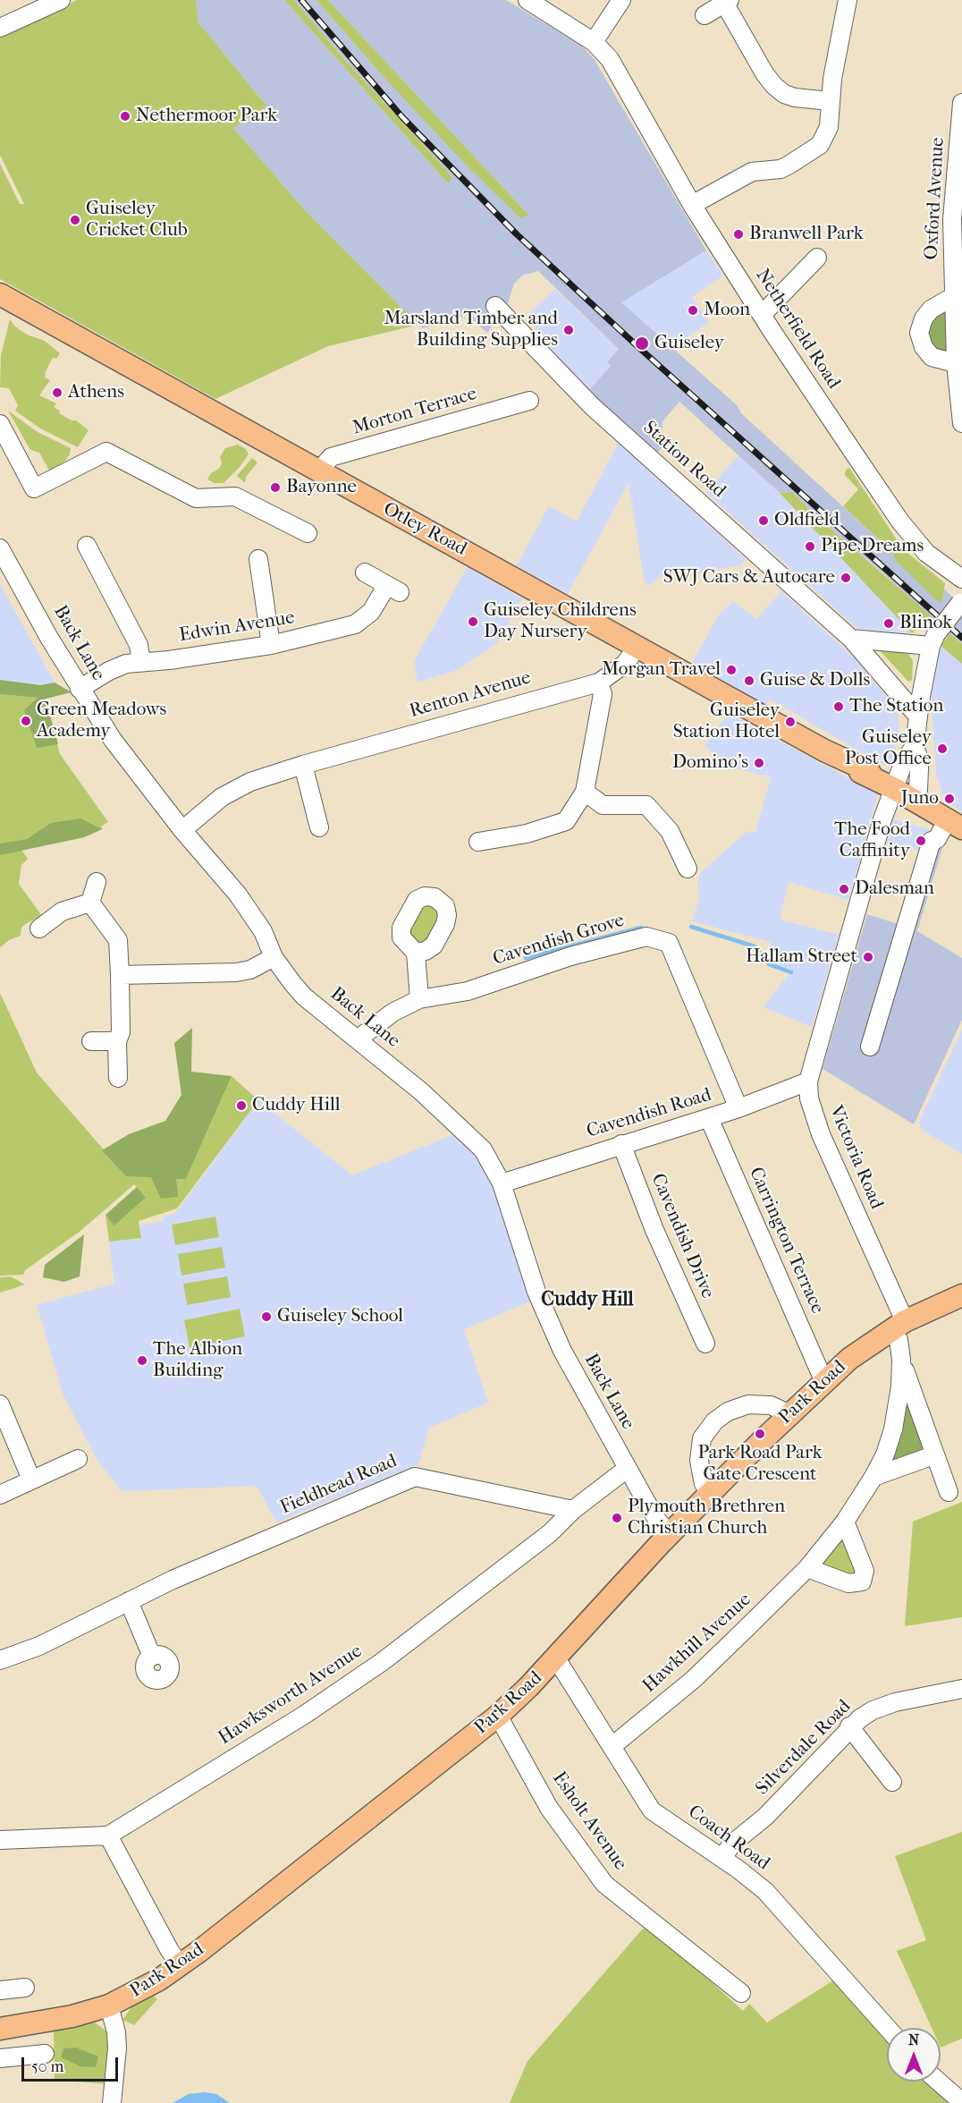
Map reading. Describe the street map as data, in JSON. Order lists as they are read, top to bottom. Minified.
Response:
{"streets":{"main road":["Otley Road","Park Road"],"street":["Oxford Avenue","Netherfield Road","Morton Terrace","Station Road","Edwin Avenue","Back Lane","Renton Avenue","Cavendish Grove","Cavendish Road","Victoria Road","Cavendish Drive","Carrington Terrace","Fieldhead Road","Hawkhill Avenue","Hawksworth Avenue","Silverdale Road","Esholt Avenue","Coach Road"]},"crossings":[["Morton Terrace","Otley Road"],["Otley Road","Renton Avenue"],["Otley Road","Victoria Road"],["Edwin Avenue","Back Lane"],["Back Lane","Renton Avenue"],["Back Lane","Cavendish Grove"],["Back Lane","Cavendish Road"],["Back Lane","Park Road"],["Cavendish Grove","Cavendish Road"],["Cavendish Road","Victoria Road"],["Cavendish Road","Cavendish Drive"],["Cavendish Road","Carrington Terrace"],["Victoria Road","Park Road"],["Victoria Road","Hawkhill Avenue"],["Carrington Terrace","Park Road"],["Park Road","Hawkhill Avenue"],["Park Road","Esholt Avenue"],["Park Road","Coach Road"],["Fieldhead Road","Hawksworth Avenue"],["Hawkhill Avenue","Coach Road"],["Silverdale Road","Coach Road"]],"districts":["Cuddy Hill"],"places":["Nethermoor Park","Guiseley Cricket Club","Branwell Park","Moon","Marsland Timber and Building Supplies","Guiseley","Athens","Bayonne","Oldfield","Pipe Dreams","SWJ Cars & Autocare","Guiseley Childrens Day Nursery","Blinok","Morgan Travel","Guise & Dolls","The Station","Green Meadows Academy","Guiseley Station Hotel","Guiseley Post Office","Domino's","Juno","The Food Caffinity","Dalesman","Hallam Street","Cuddy Hill","Guiseley School","The Albion Building","Park Road Park Gate Crescent","Plymouth Brethren Christian Church"],"scale_bar":"50 m","north":"top"}
